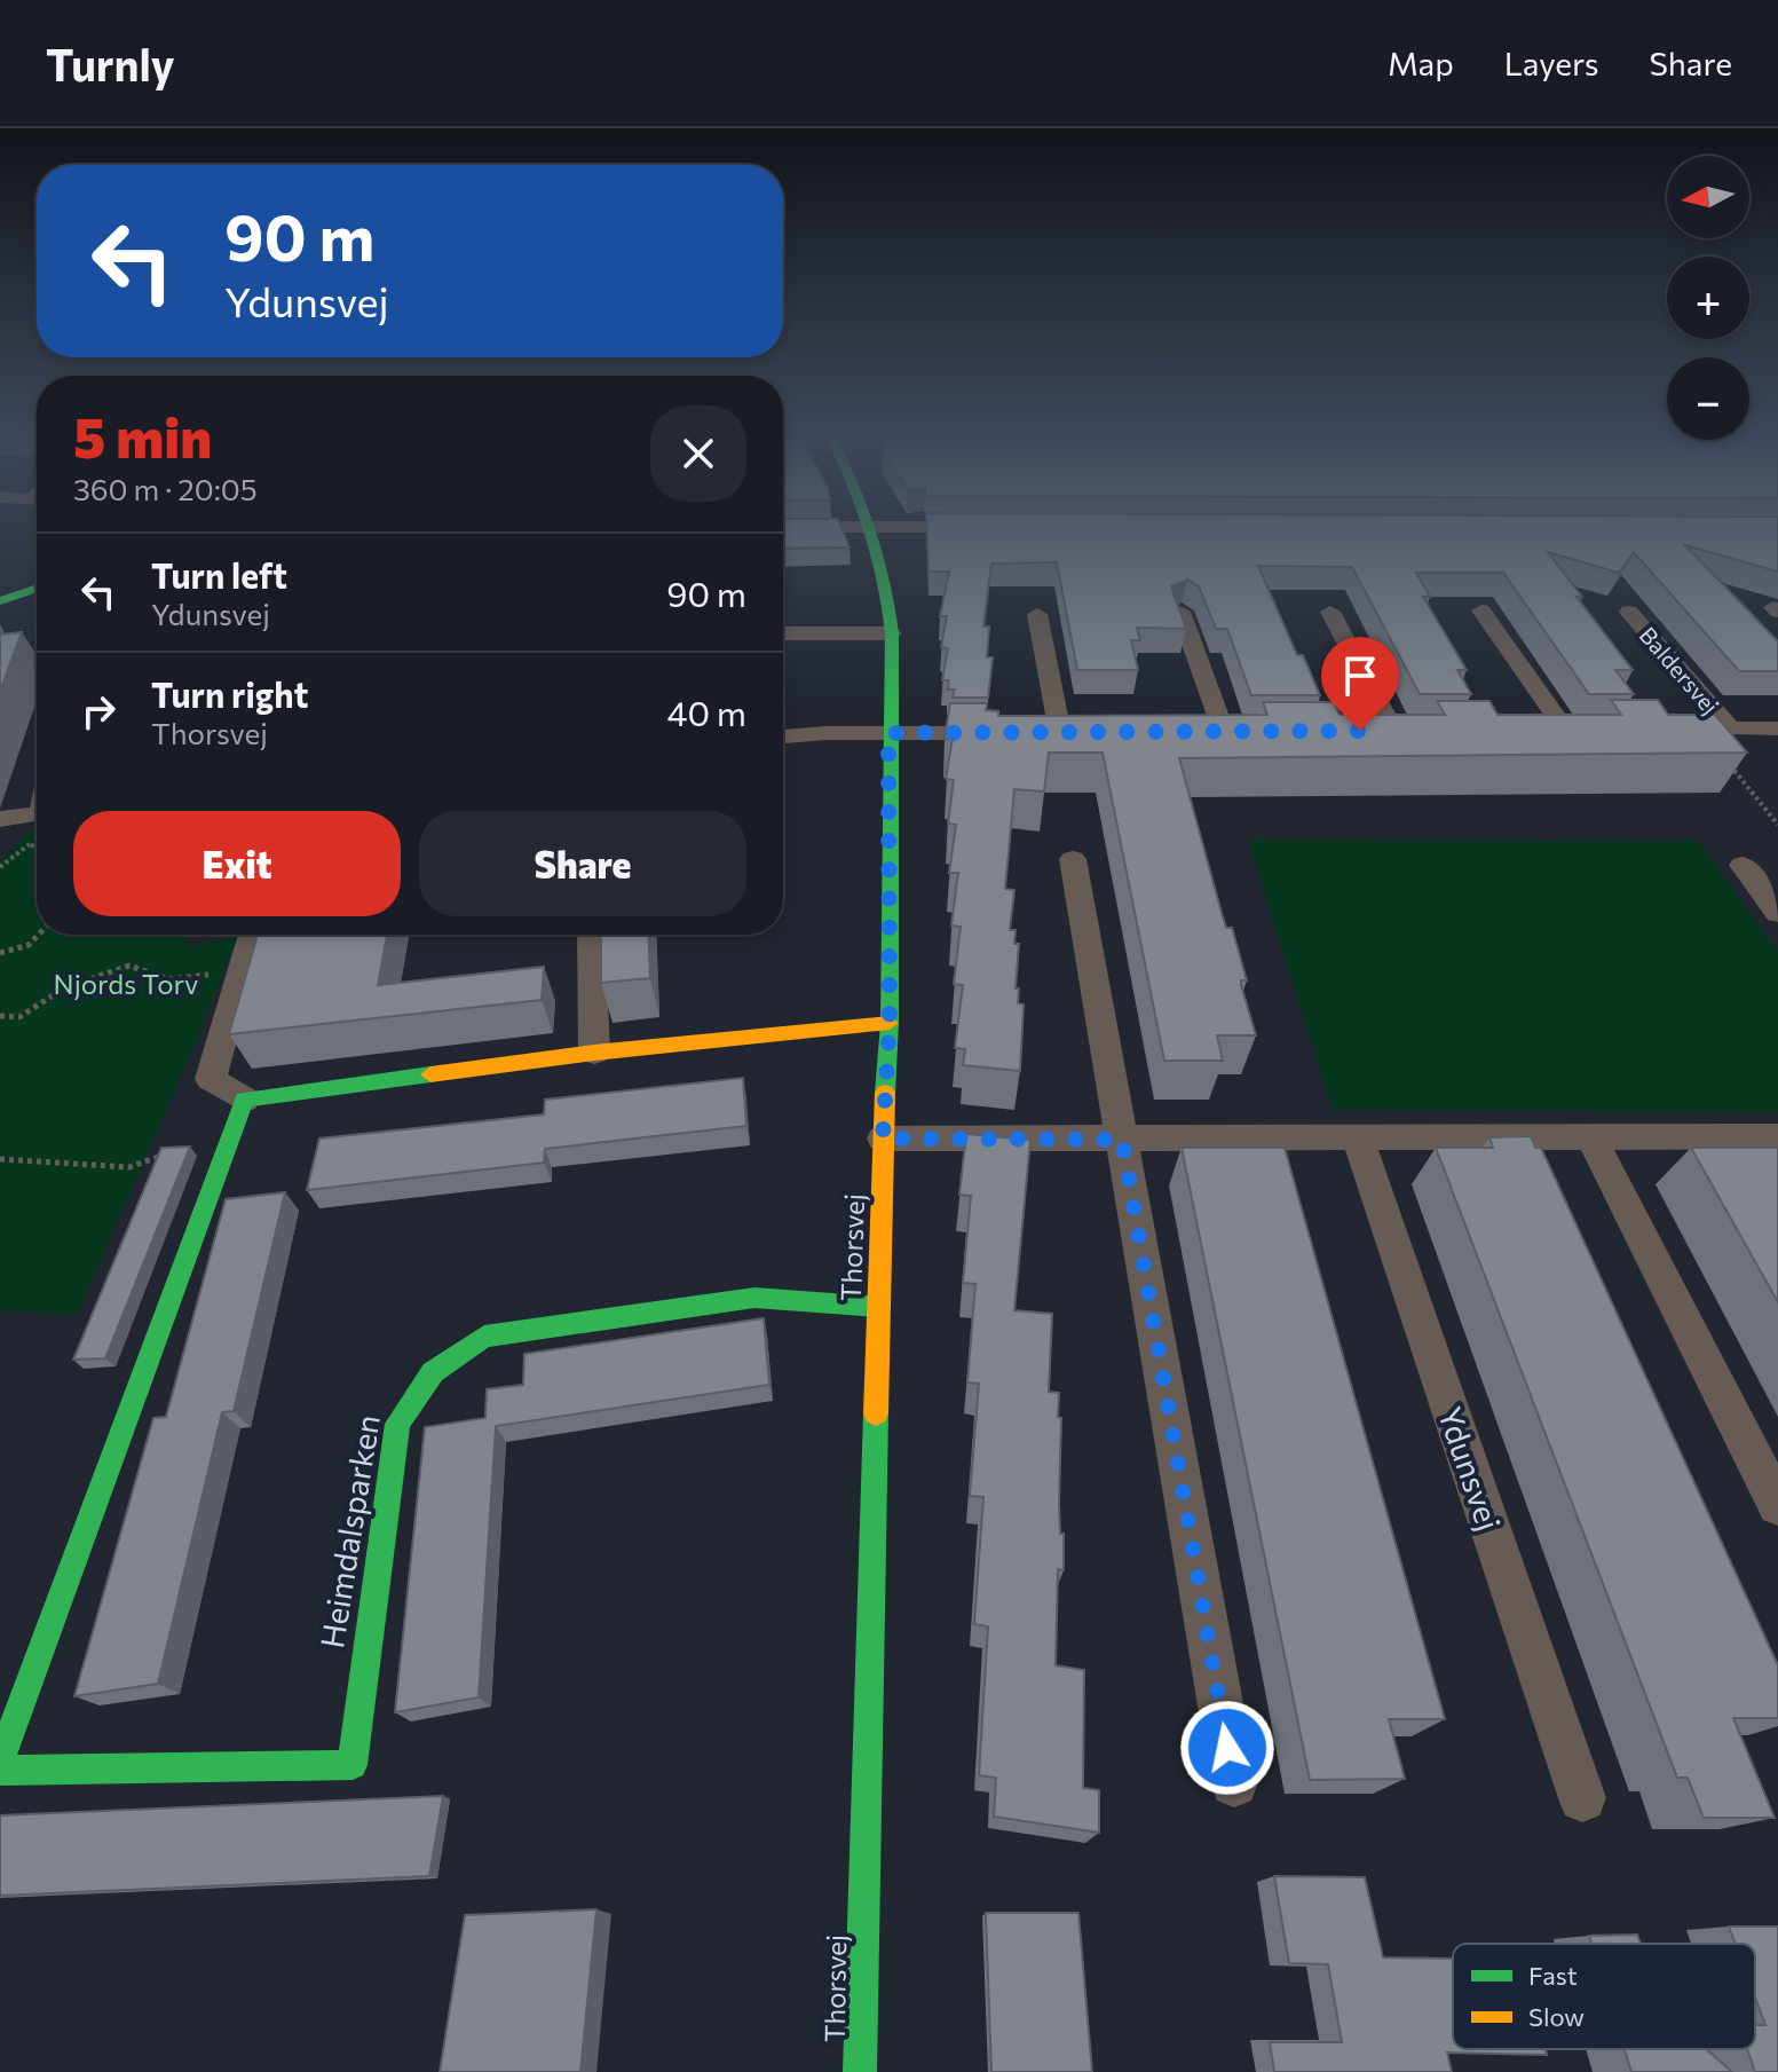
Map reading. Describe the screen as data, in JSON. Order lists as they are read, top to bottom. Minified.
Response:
{"streets":{"street":["Baldersvej","Thorsvej","Ydunsvej","Heimdalsparken"]},"crossings":[["Thorsvej","Heimdalsparken"]],"parks":["Njords Torv"],"legend":["Fast","Slow"],"north":"left","page":{"header":"Turnly","nav":["Map","Layers","Share"],"map_buttons":["+","−"],"turn":["90 m","Ydunsvej"],"heading":["5 min","360 m · 20:05"],"list":[{"name":"Turn left","note":"Ydunsvej","value":"90 m"},{"name":"Turn right","note":"Thorsvej","value":"40 m"}],"buttons":["Exit","Share"]}}
